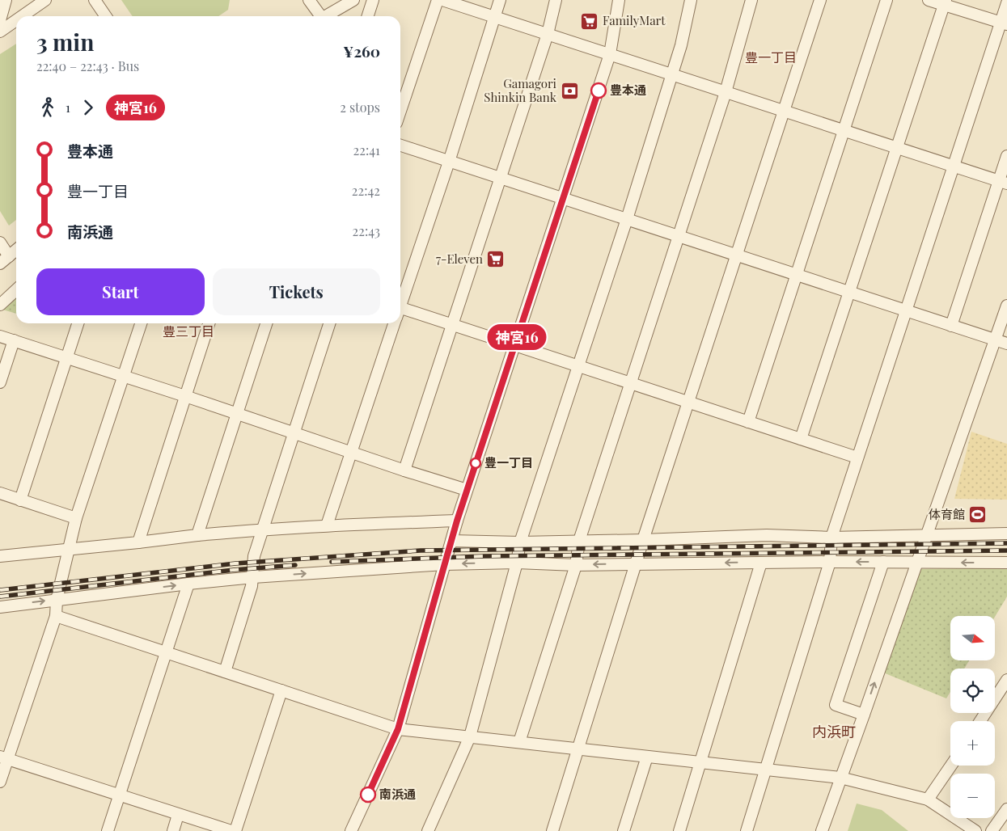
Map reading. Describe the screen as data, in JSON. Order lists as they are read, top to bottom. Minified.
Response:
{"districts":["豊一丁目","豊三丁目","内浜町"],"places":{"supermarket":["FamilyMart","7-Eleven"],"other":["豊本通","豊一丁目","南浜通"],"bank":["Gamagori Shinkin Bank"],"sports":["体育館"]},"lines":["bus line 神宮16"],"north":"right","page":{"on_map":"神宮16","heading":["3 min","22:40 – 22:43 · Bus","¥260"],"legs":["1","神宮16","2 stops"],"list":[{"name":"豊本通","value":"22:41"},{"name":"豊一丁目","value":"22:42"},{"name":"南浜通","value":"22:43"}],"buttons":["Start","Tickets"],"map_buttons":["+","−"]}}
